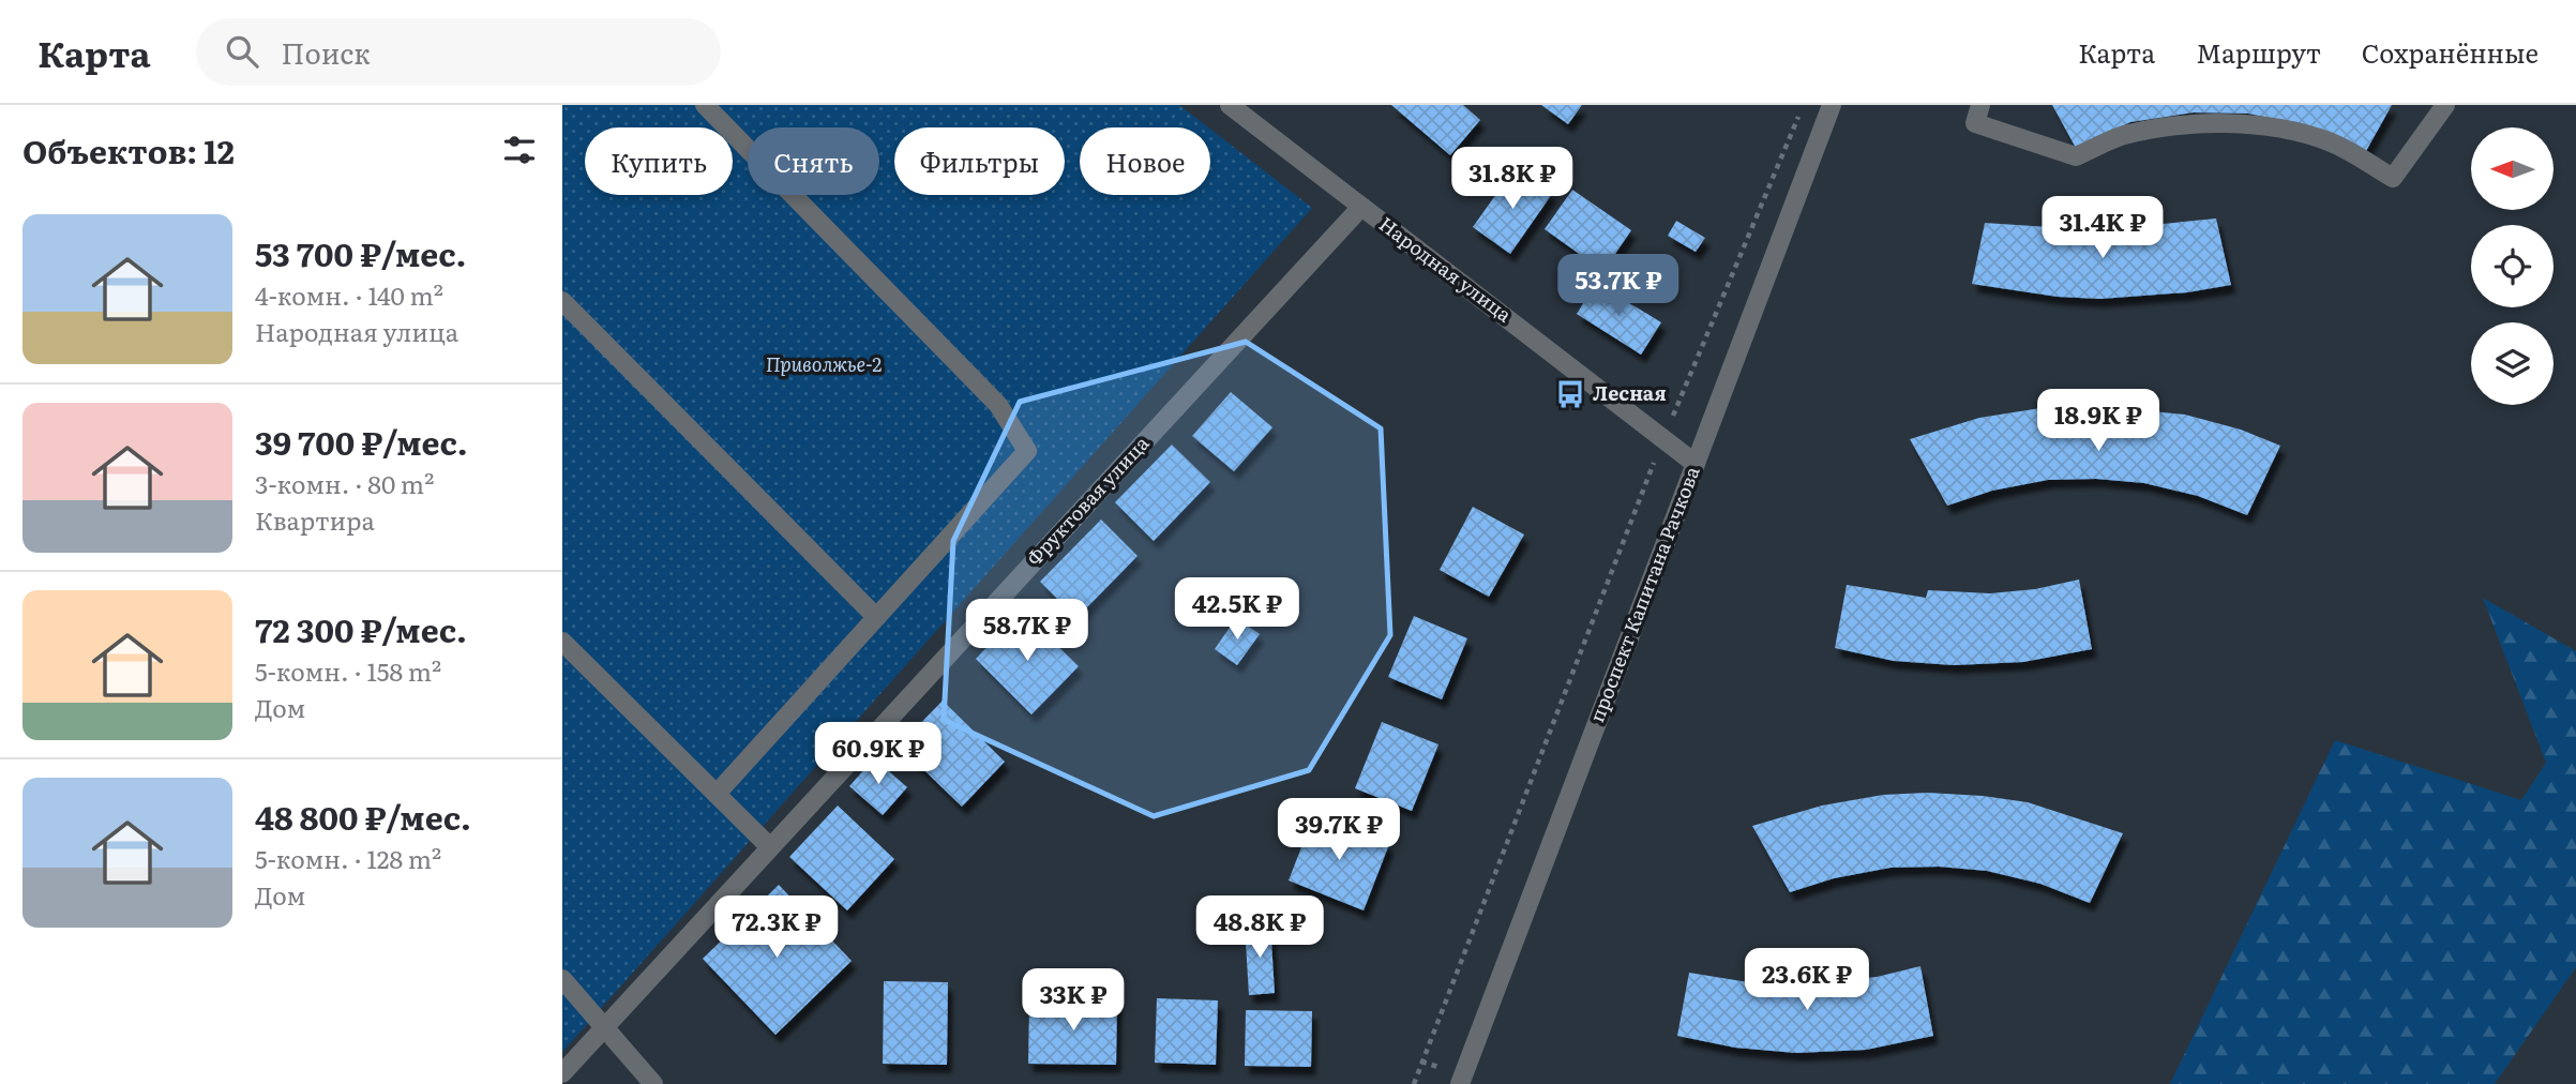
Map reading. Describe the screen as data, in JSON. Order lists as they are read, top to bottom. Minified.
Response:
{"streets":{"street":["Народная улица","Фруктовая улица","проспект Капитана Рачкова"]},"crossings":[["Народная улица","Фруктовая улица"],["Народная улица","проспект Капитана Рачкова"]],"parks":["Приволжье-2"],"places":{"bus stop":["Лесная"]},"north":"left","page":{"header":"Карта","search":"Поиск","nav":["Карта","Маршрут","Сохранённые"],"heading":"Объектов: 12","chip":["Купить","Снять","Фильтры","Новое"],"price":["31.8K ₽","31.4K ₽","53.7K ₽","18.9K ₽","42.5K ₽","58.7K ₽","60.9K ₽","39.7K ₽","72.3K ₽","48.8K ₽","23.6K ₽","33K ₽"],"list":[{"name":"53 700 ₽/мес.","note":"4-комн. · 140 m² · Народная улица"},{"name":"39 700 ₽/мес.","note":"3-комн. · 80 m² · Квартира"},{"name":"72 300 ₽/мес.","note":"5-комн. · 158 m² · Дом"},{"name":"48 800 ₽/мес.","note":"5-комн. · 128 m² · Дом"}]}}
